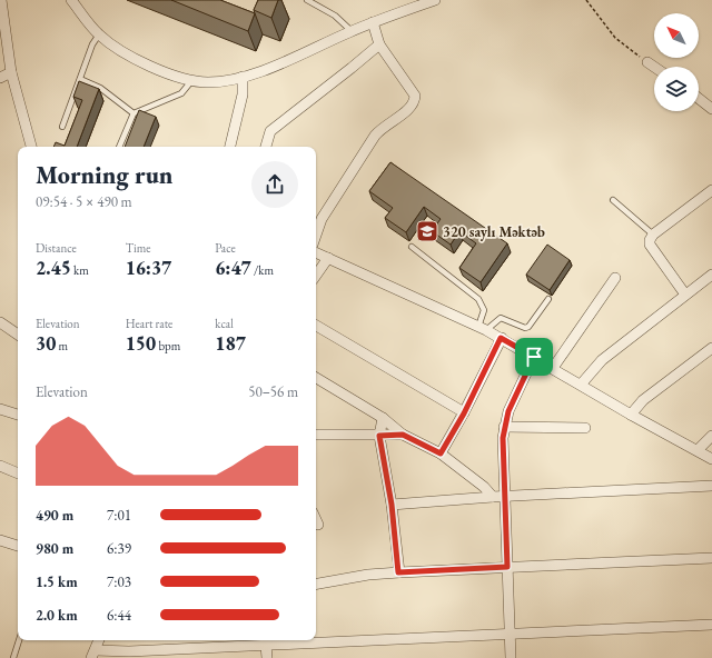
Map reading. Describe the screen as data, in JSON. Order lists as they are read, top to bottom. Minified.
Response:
{"places":{"school or university":["320 saylı Məktəb"]},"north":"top left","page":{"heading":["Morning run","09:54 · 5 × 490 m"],"stats":[["Distance","2.45 km"],["Time","16:37"],["Pace","6:47 /km"],["Elevation","30 m"],["Heart rate","150 bpm"],["kcal","187"]],"chart":["Elevation","50–56 m"],"list":[{"name":"490 m","note":"7:01"},{"name":"980 m","note":"6:39"},{"name":"1.5 km","note":"7:03"},{"name":"2.0 km","note":"6:44"}]}}
